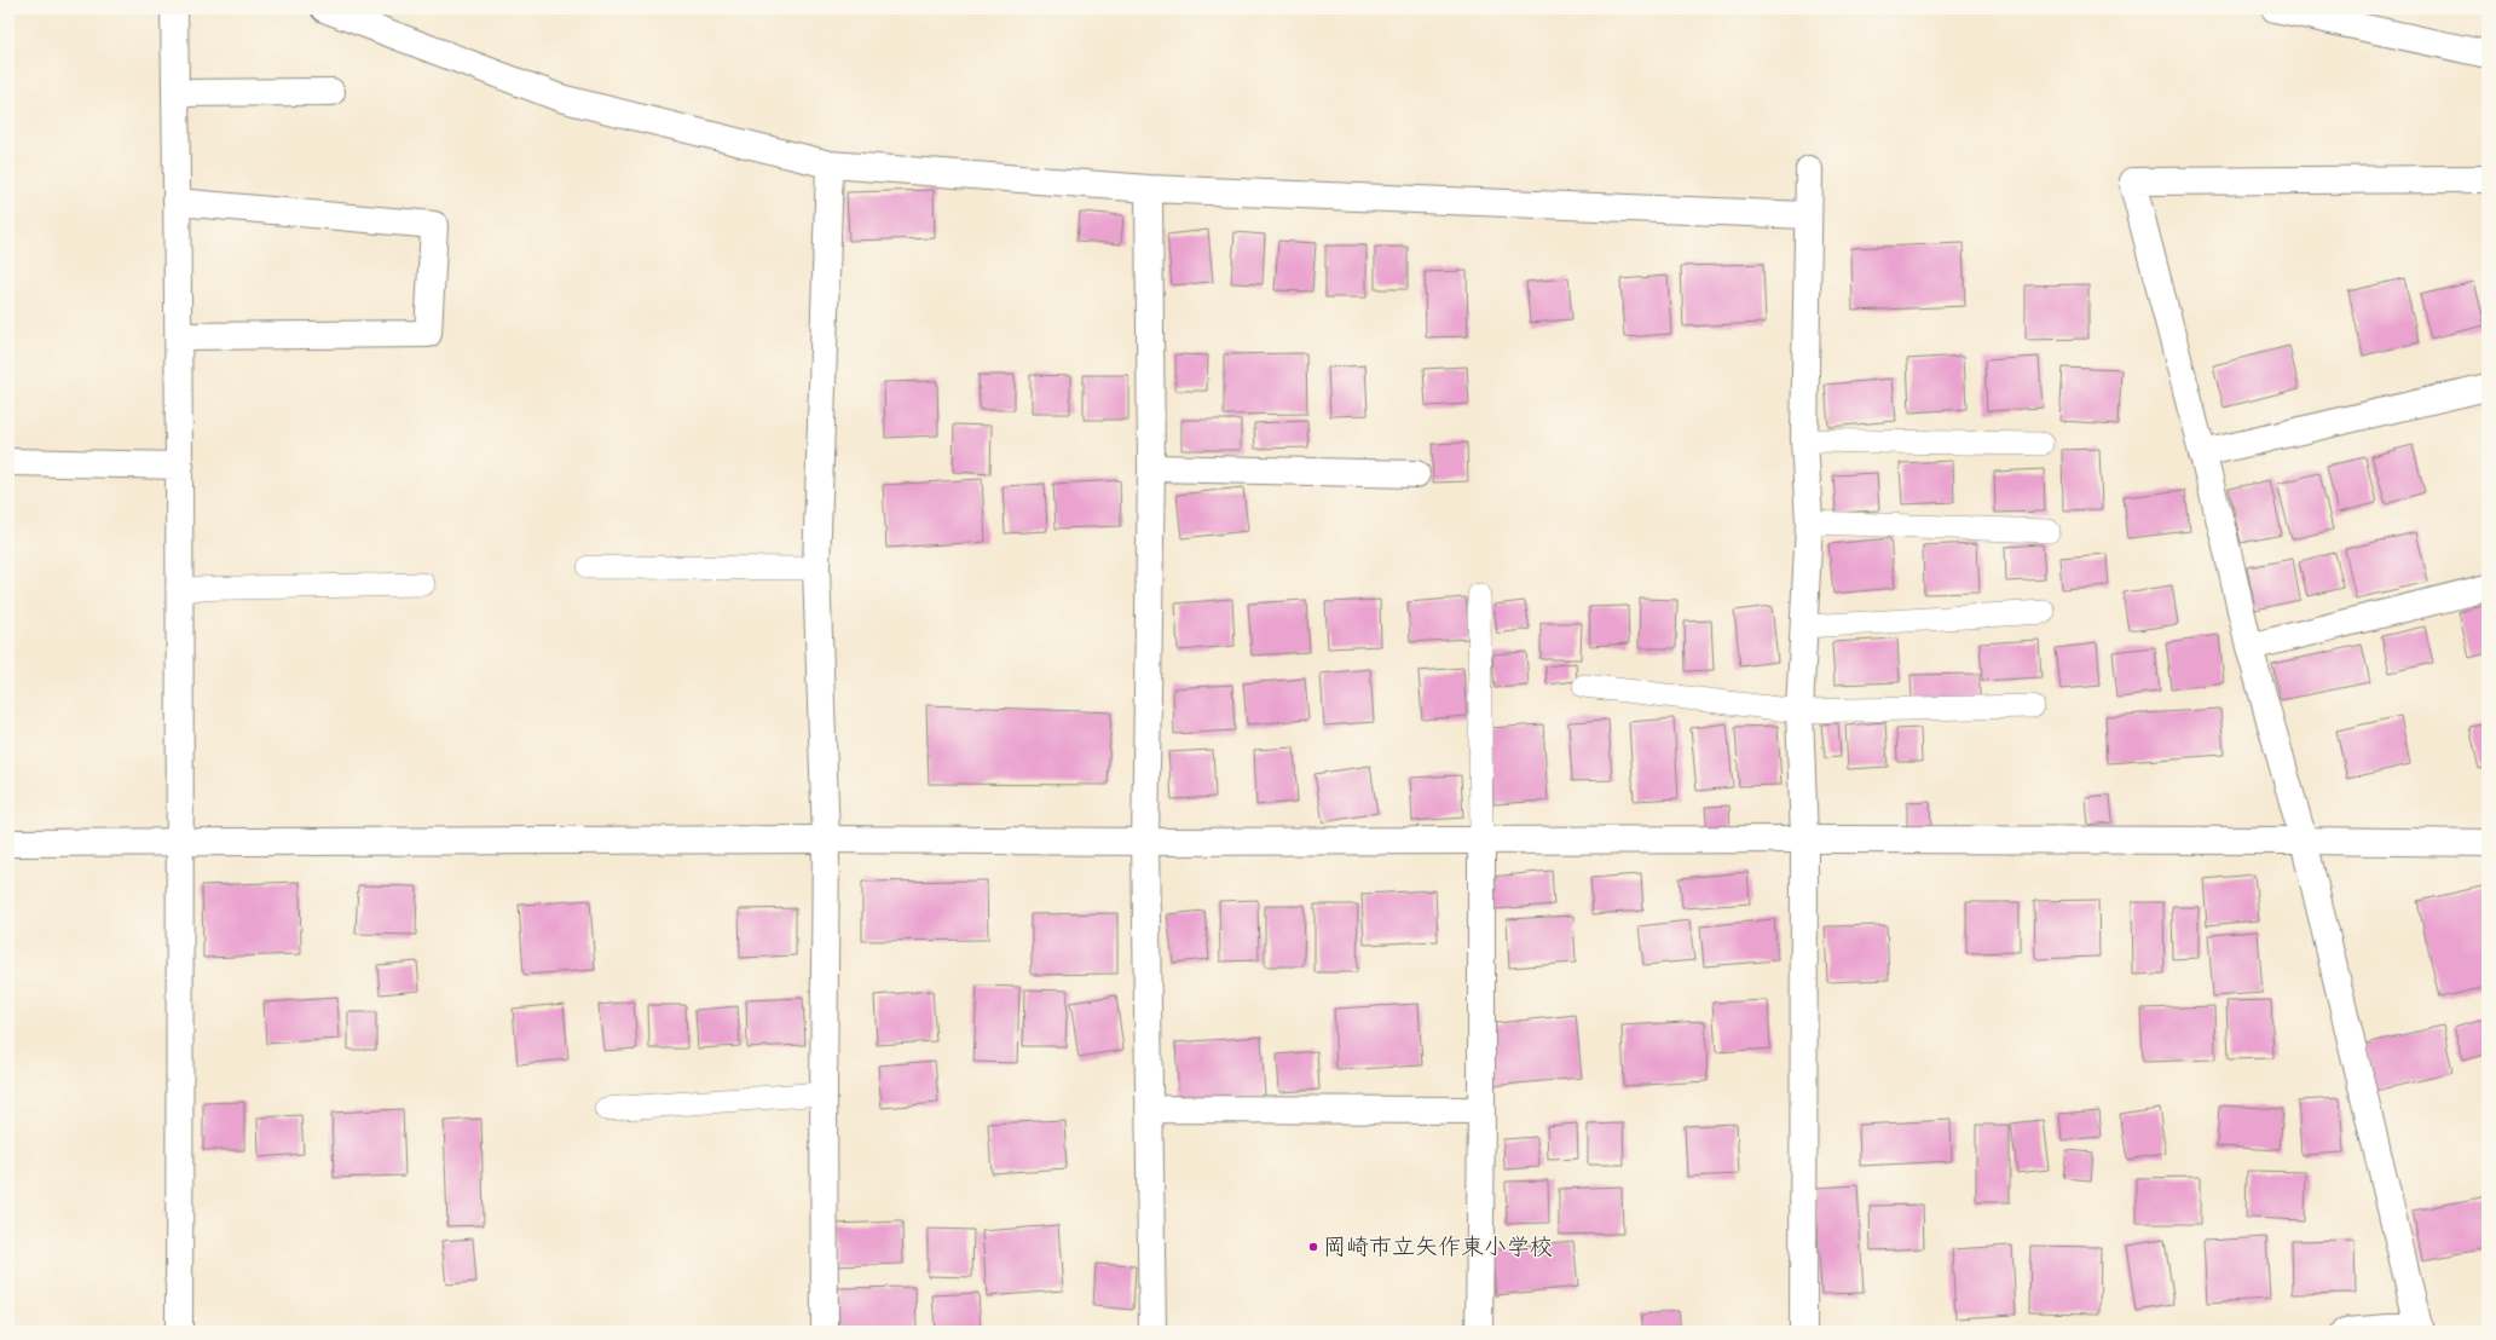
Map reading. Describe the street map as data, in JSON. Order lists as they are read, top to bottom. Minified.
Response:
{"places":["岡崎市立矢作東小学校"]}
